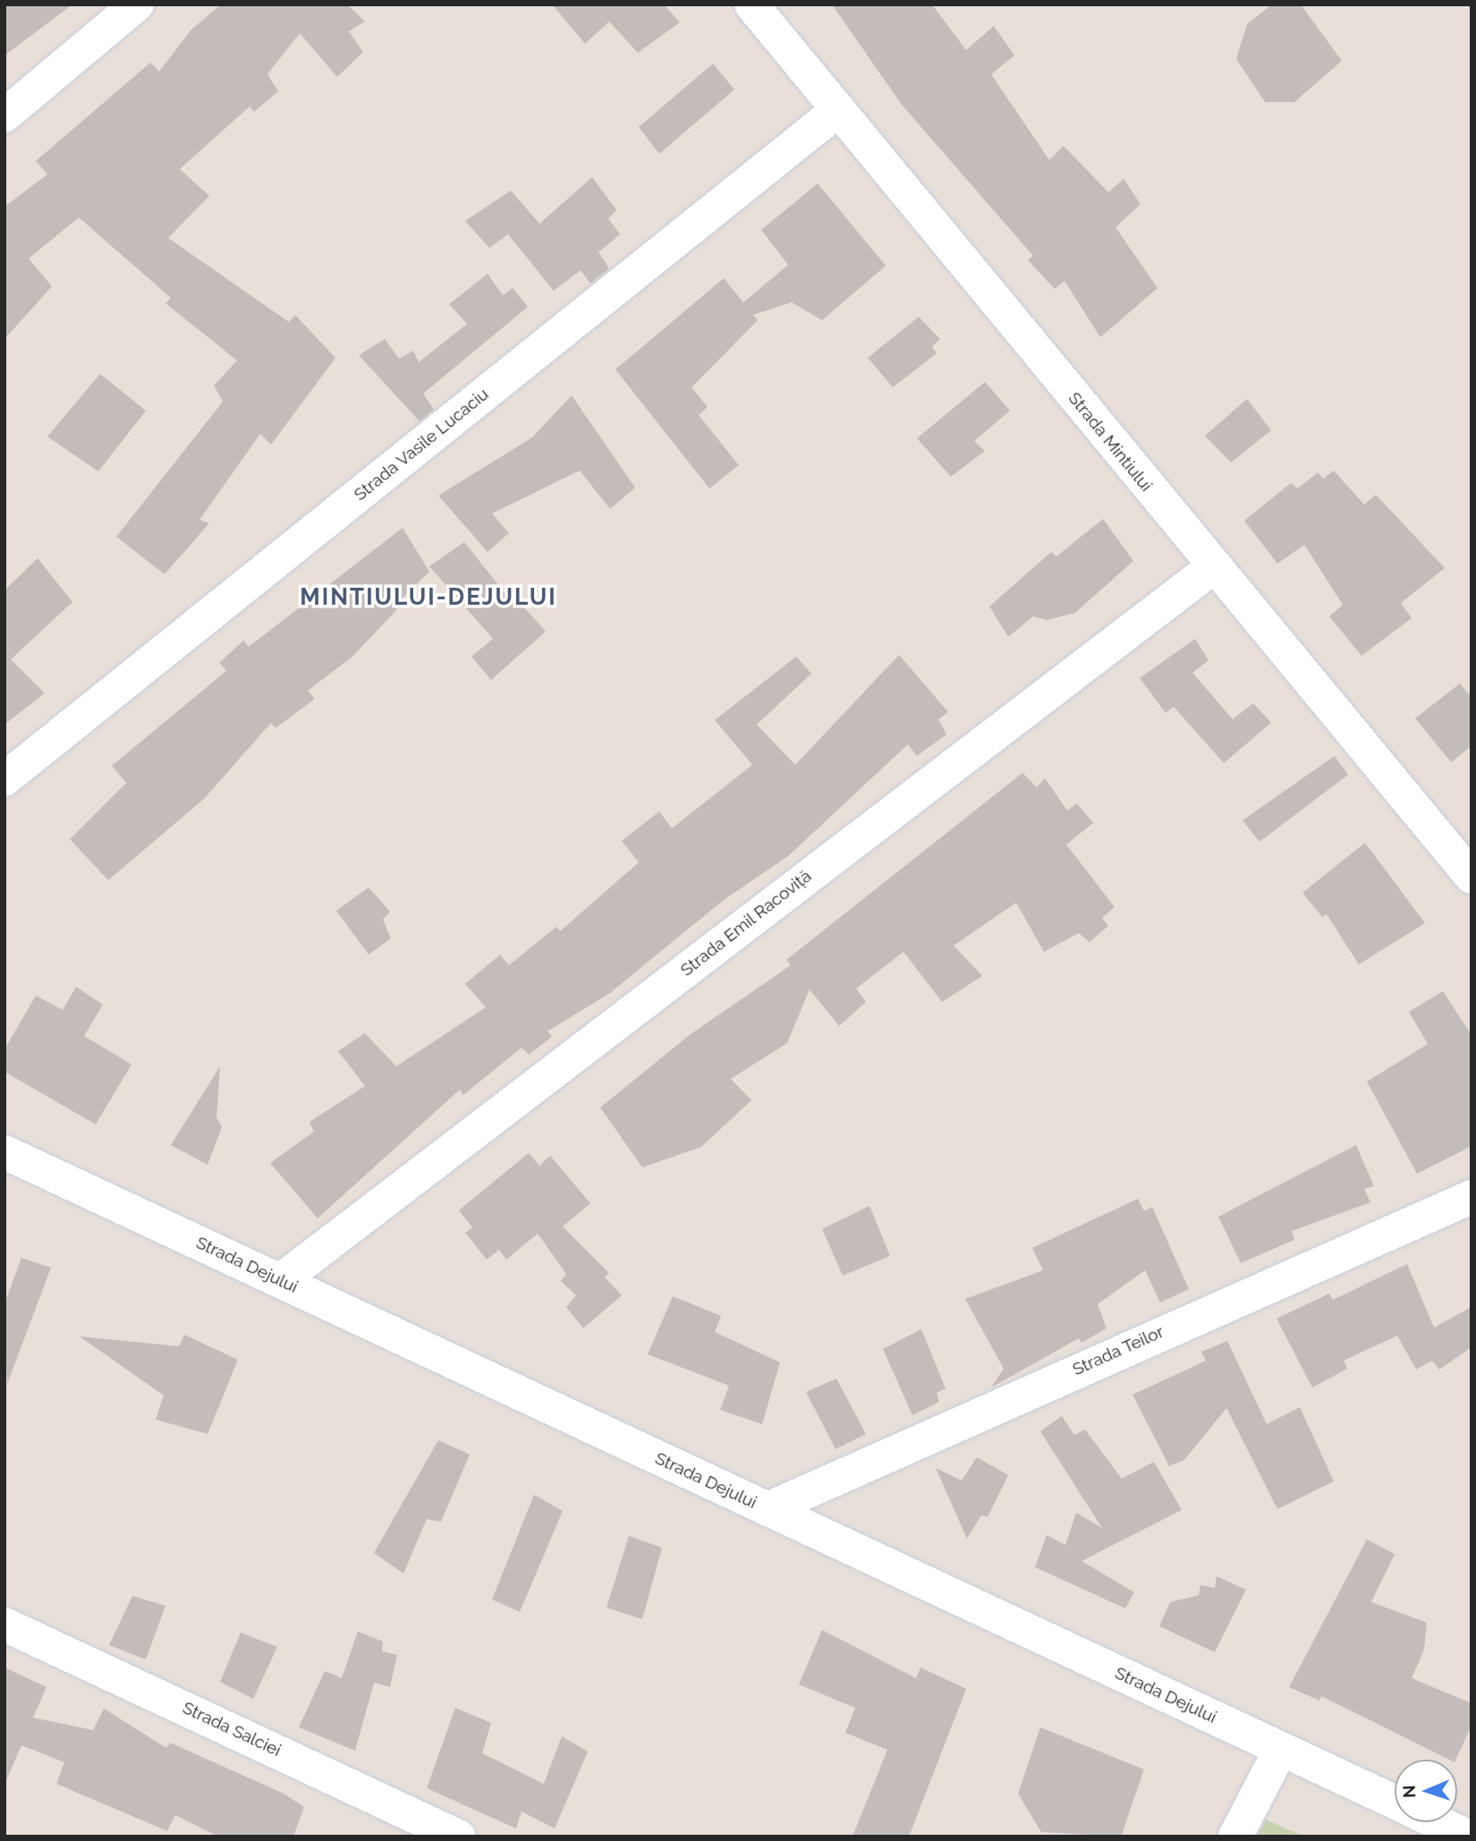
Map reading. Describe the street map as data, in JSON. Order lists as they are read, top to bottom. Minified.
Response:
{"streets":{"street":["Strada Mintiului","Strada Vasile Lucaciu","Strada Emil Racoviță","Strada Dejului","Strada Teilor","Strada Salciei"]},"crossings":[["Strada Mintiului","Strada Vasile Lucaciu"],["Strada Mintiului","Strada Emil Racoviță"],["Strada Emil Racoviță","Strada Dejului"],["Strada Dejului","Strada Teilor"]],"districts":["MINTIULUI-DEJULUI"],"north":"left"}
